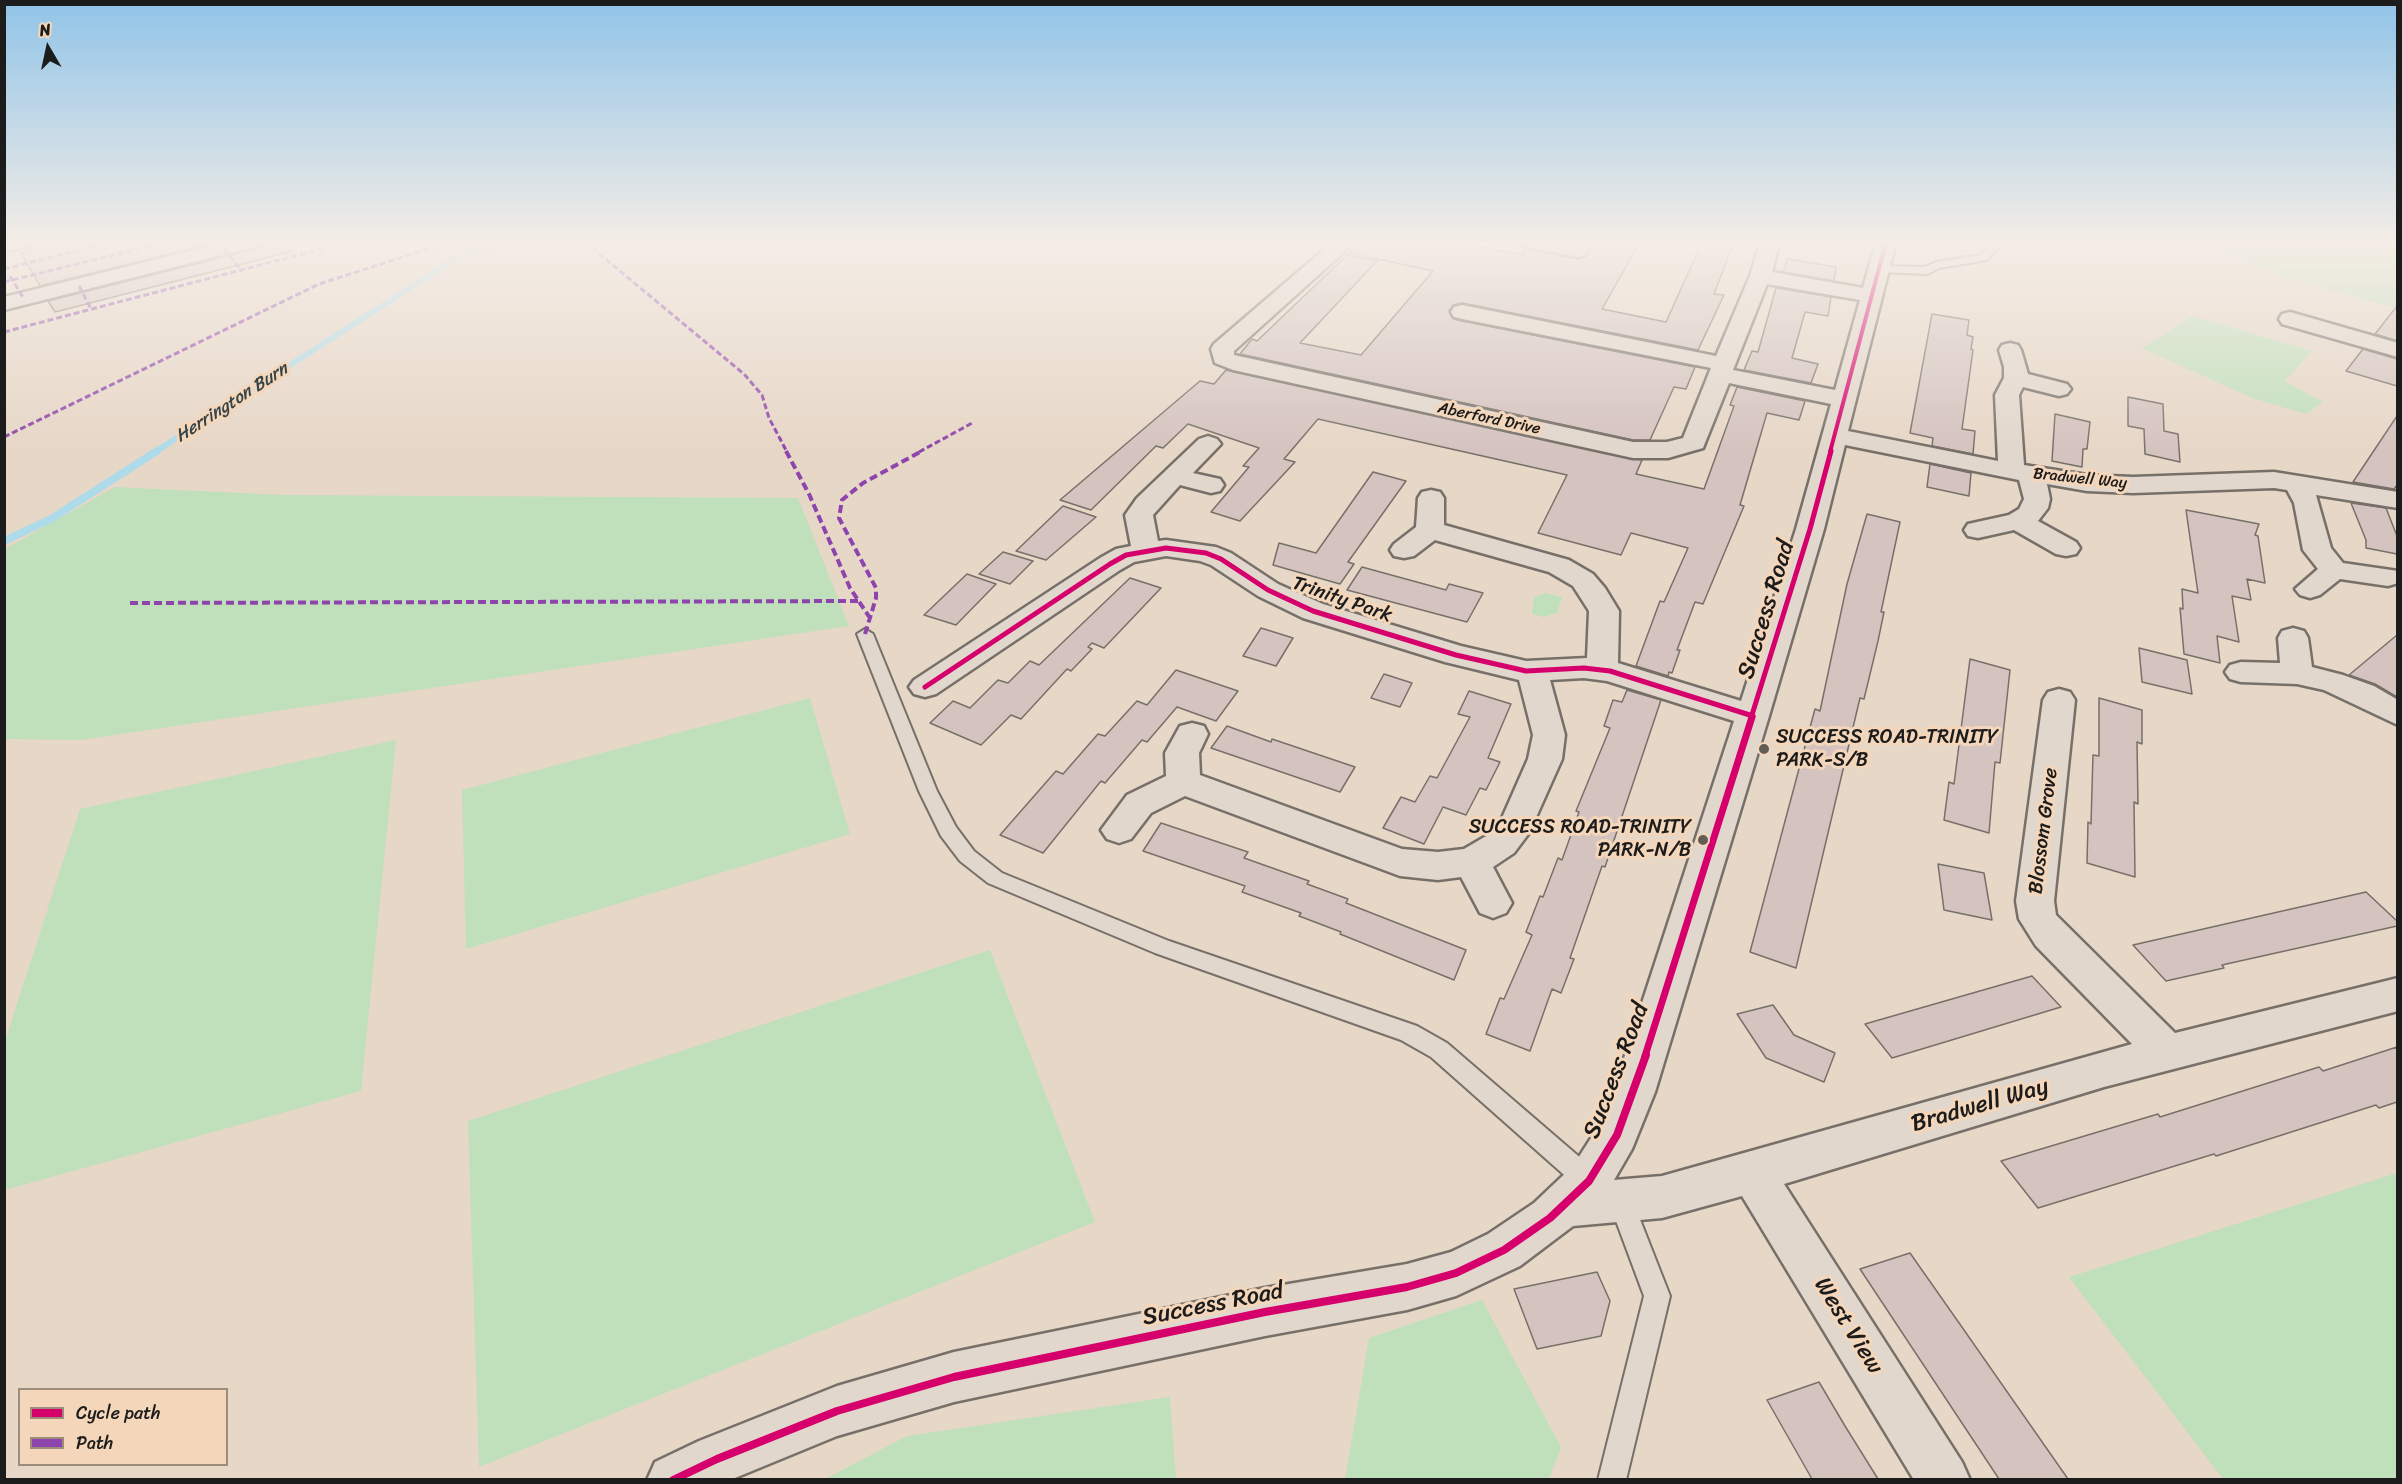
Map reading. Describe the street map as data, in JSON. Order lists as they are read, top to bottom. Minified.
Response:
{"streets":{"street":["Aberford Drive","Bradwell Way","Trinity Park","Success Road","Blossom Grove","West View"]},"crossings":[["Bradwell Way","Success Road"],["Bradwell Way","Blossom Grove"],["Bradwell Way","West View"],["Trinity Park","Success Road"]],"water":["Herrington Burn"],"places":["SUCCESS ROAD-TRINITY PARK-S/B","SUCCESS ROAD-TRINITY PARK-N/B"],"legend":["Cycle path","Path"],"north":"top"}
